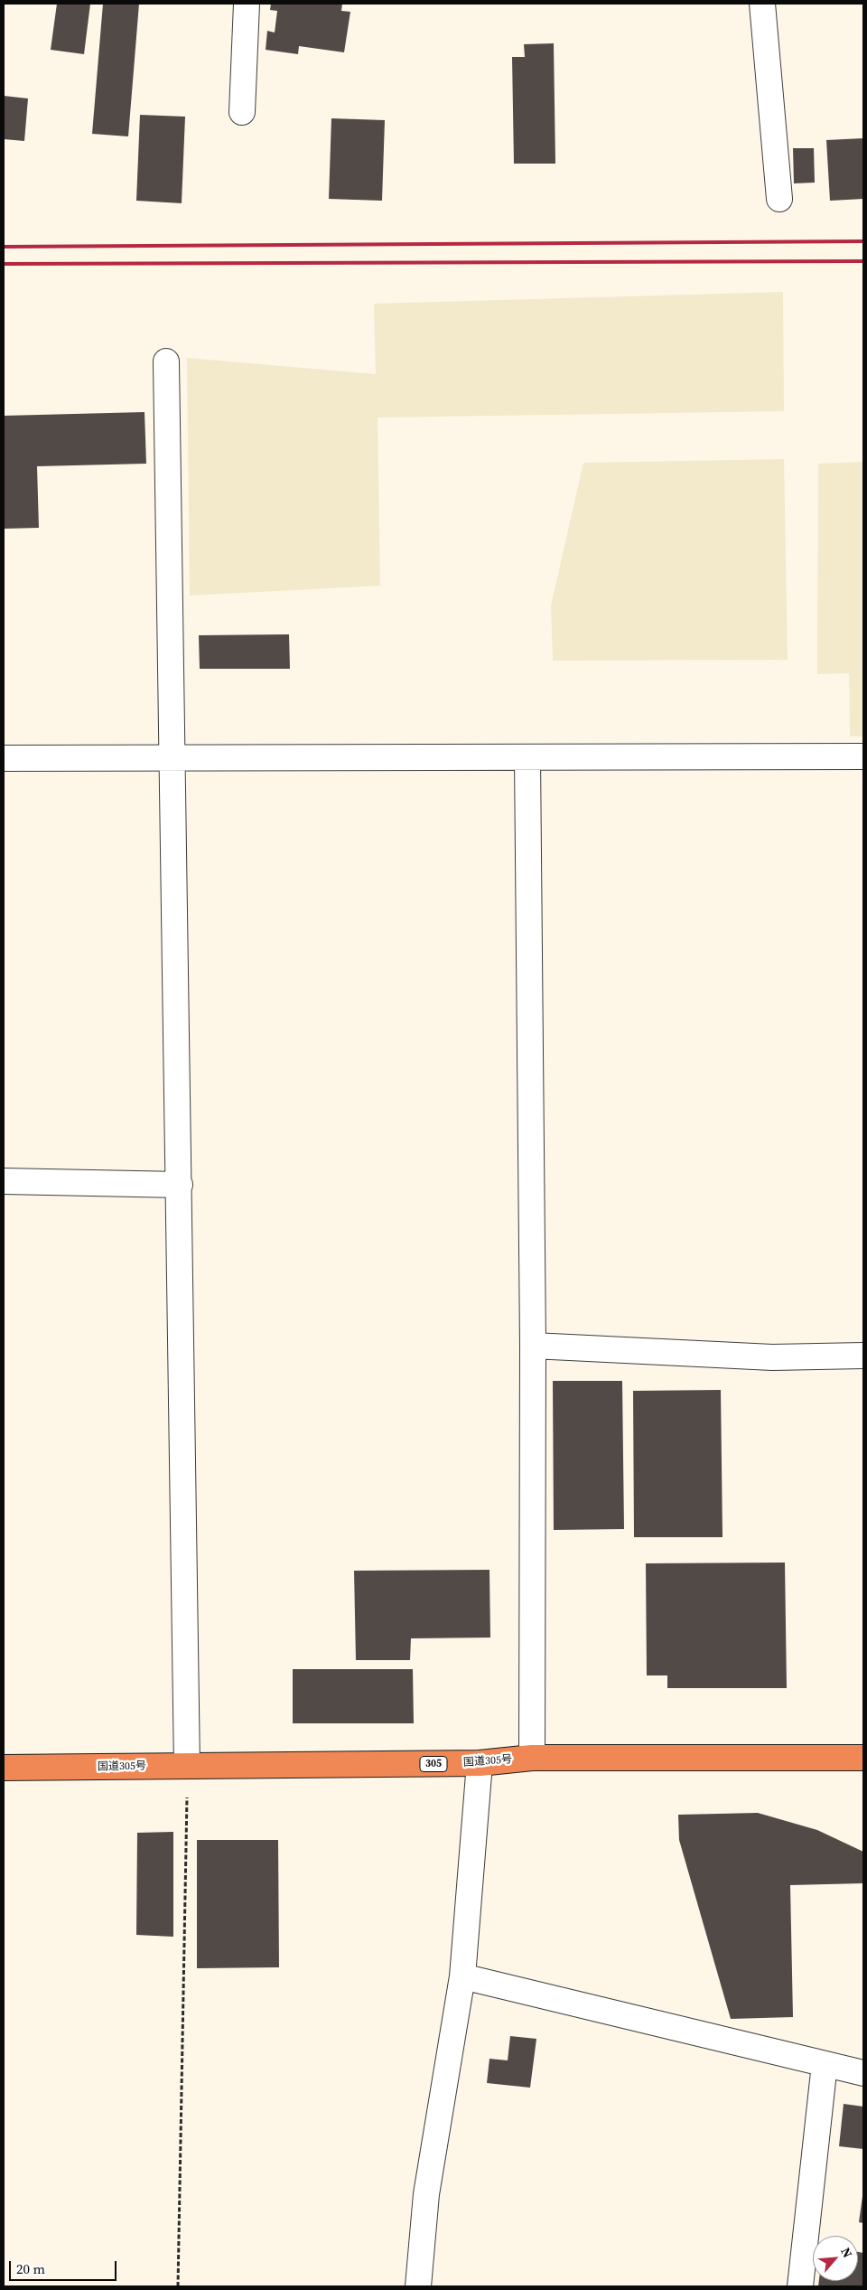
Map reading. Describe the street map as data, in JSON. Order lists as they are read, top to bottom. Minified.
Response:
{"streets":{"highway":["国道305号","305"]},"scale_bar":"20 m","north":"top right"}
